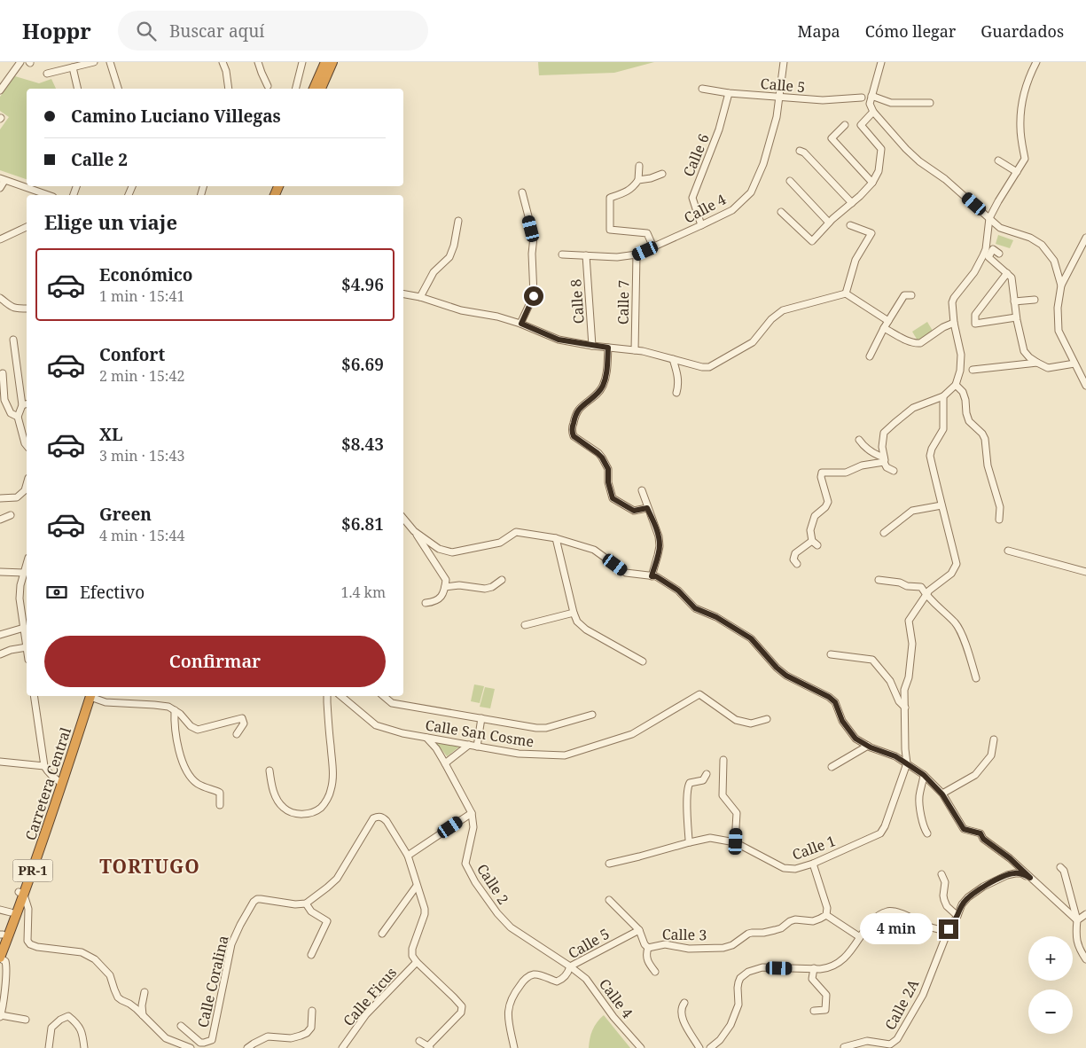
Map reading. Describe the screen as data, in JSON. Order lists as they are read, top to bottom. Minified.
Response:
{"streets":{"highway":["Carretera Central","PR-1"],"street":["Calle 5","Calle 6","Calle 4","Calle 8","Calle 7","Calle San Cosme","Calle 1","Calle 2","Calle 3","Calle Coralina","Calle Ficus","Calle 2A"]},"crossings":[["Calle 5","Calle 6"],["Calle 5","Calle 4"],["Calle 5","Calle 2"],["Calle 5","Calle 3"],["Calle 6","Calle 4"],["Calle 4","Calle 8"],["Calle 4","Calle 7"],["Calle 4","Calle 2"],["Calle San Cosme","Calle 2"]],"districts":["TORTUGO"],"page":{"header":"Hoppr","search":"Buscar aquí","nav":["Mapa","Cómo llegar","Guardados"],"banner":["Camino Luciano Villegas","Calle 2"],"heading":"Elige un viaje","list":[{"name":"Económico","note":"1 min · 15:41","value":"$4.96"},{"name":"Confort","note":"2 min · 15:42","value":"$6.69"},{"name":"XL","note":"3 min · 15:43","value":"$8.43"},{"name":"Green","note":"4 min · 15:44","value":"$6.81"}],"pay":["Efectivo","1.4 km"],"buttons":"Confirmar","bubble":"4 min","map_buttons":["+","−"]}}
